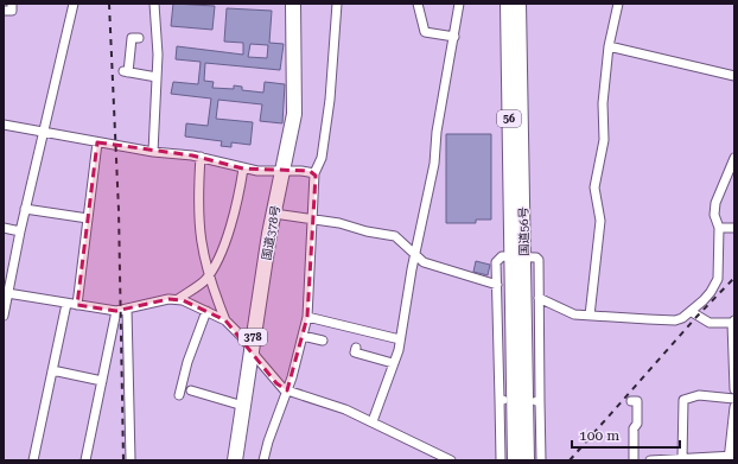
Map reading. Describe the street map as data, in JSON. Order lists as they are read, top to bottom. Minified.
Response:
{"streets":{"highway":["56","国道56号","国道378号","378"]},"scale_bar":"100 m"}
